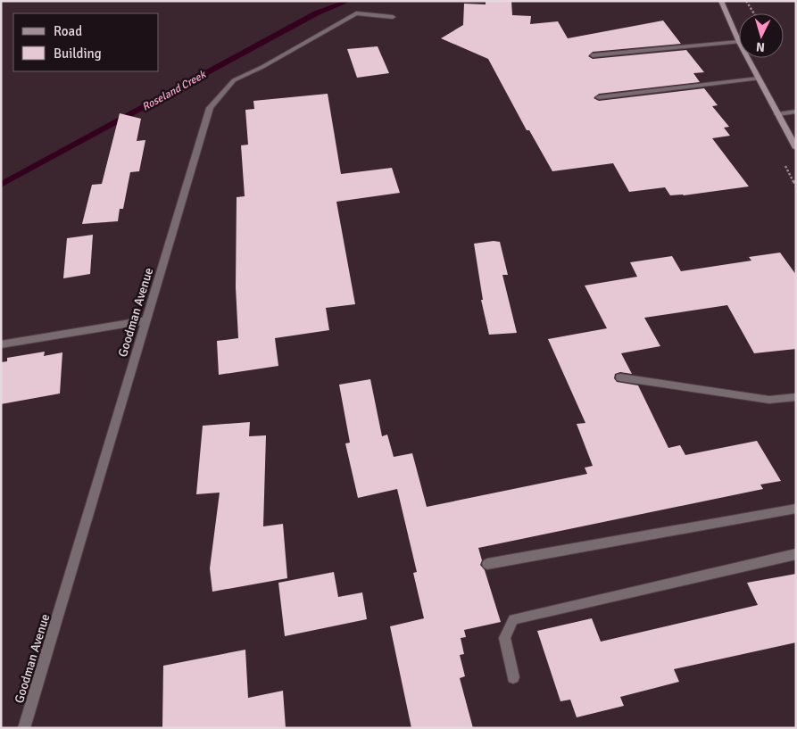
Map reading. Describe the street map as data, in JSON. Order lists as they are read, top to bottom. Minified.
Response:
{"streets":{"street":["Goodman Avenue"]},"water":["Roseland Creek"],"legend":["Road","Building"],"north":"bottom"}
